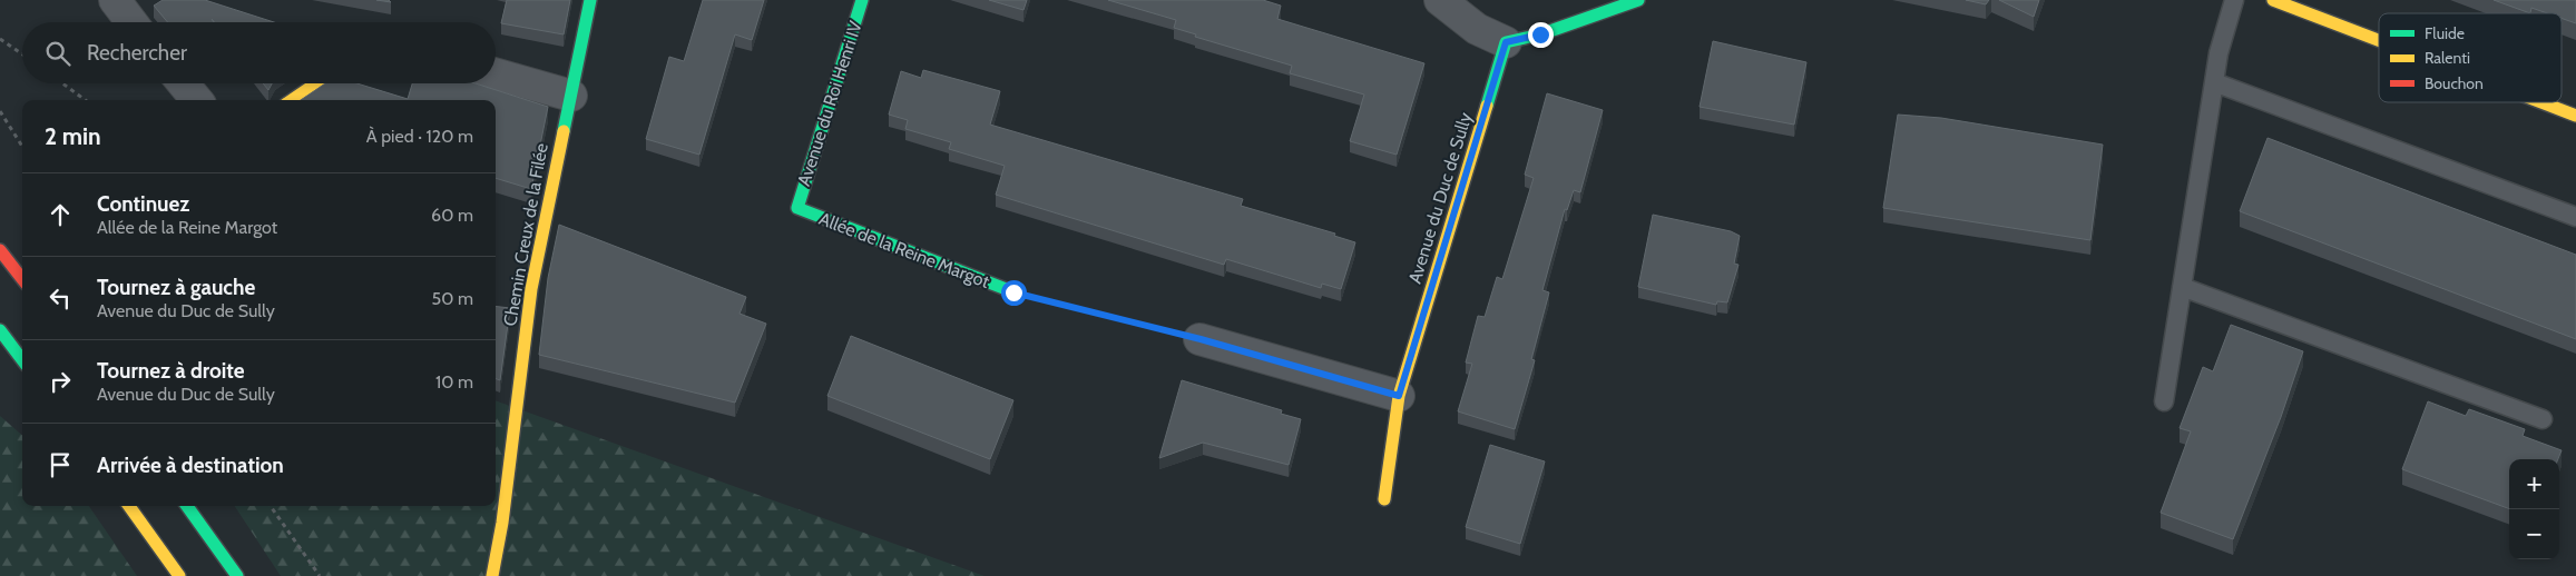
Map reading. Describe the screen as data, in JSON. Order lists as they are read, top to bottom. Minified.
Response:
{"streets":{"main road":["Avenue du Roi Henri IV","Avenue du Duc de Sully","Chemin Creux de la Filée","Allée de la Reine Margot"]},"crossings":[["Avenue du Roi Henri IV","Allée de la Reine Margot"]],"legend":["Fluide","Ralenti","Bouchon"],"page":{"search":"Rechercher","heading":["2 min","À pied · 120 m"],"list":[["Continuez","Allée de la Reine Margot","60 m"],["Tournez à gauche","Avenue du Duc de Sully","50 m"],["Tournez à droite","Avenue du Duc de Sully","10 m"],"Arrivée à destination"],"map_buttons":["+","−"]}}
